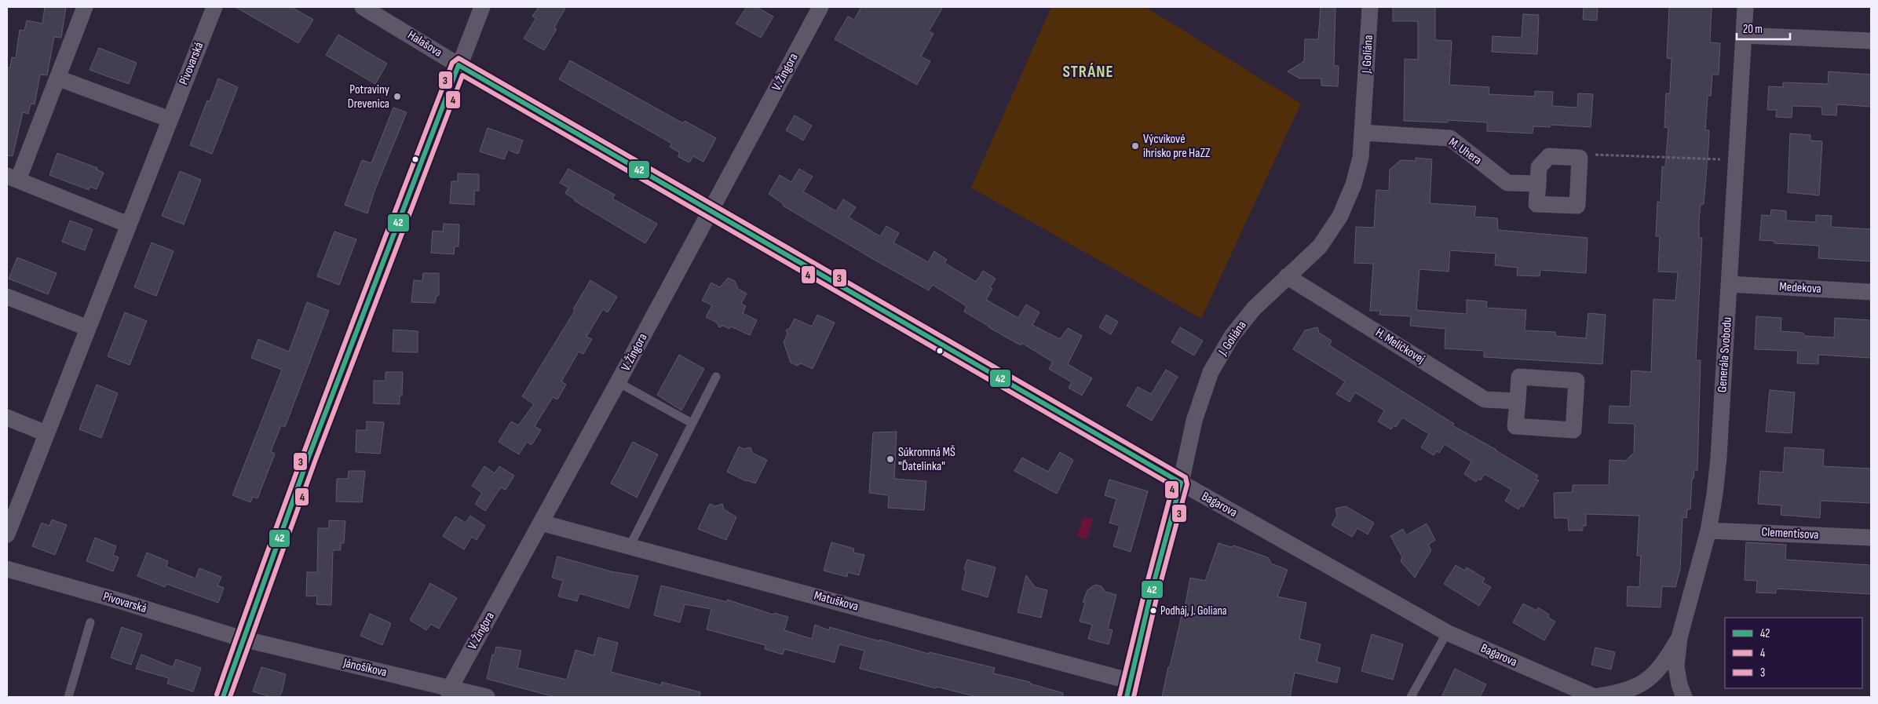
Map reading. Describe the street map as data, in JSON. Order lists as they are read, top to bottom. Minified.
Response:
{"streets":{"street":["Halašova","J. Goliána","Pivovarská","V. Žingora","M. Uhera","Medekova","H. Meličkovej","Generála Svobodu","Bagarova","Clementisova","Matuškova","Jánošíkova"]},"crossings":[["Halašova","V. Žingora"],["Halašova","Bagarova"],["J. Goliána","M. Uhera"],["J. Goliána","H. Meličkovej"],["J. Goliána","Bagarova"],["J. Goliána","Matuškova"],["Pivovarská","Jánošíkova"],["V. Žingora","Bagarova"],["V. Žingora","Matuškova"],["V. Žingora","Jánošíkova"],["Medekova","Generála Svobodu"],["Generála Svobodu","Clementisova"]],"districts":["STRÁNE"],"places":["Potraviny Drevenica","Výcvikové ihrisko pre HaZZ","Súkromná MŠ \"Ďatelinka\"","Podháj, J. Goliana"],"lines":["transit line 3","transit line 42","transit line 4"],"legend":["42","4","3"],"scale_bar":"20 m"}
